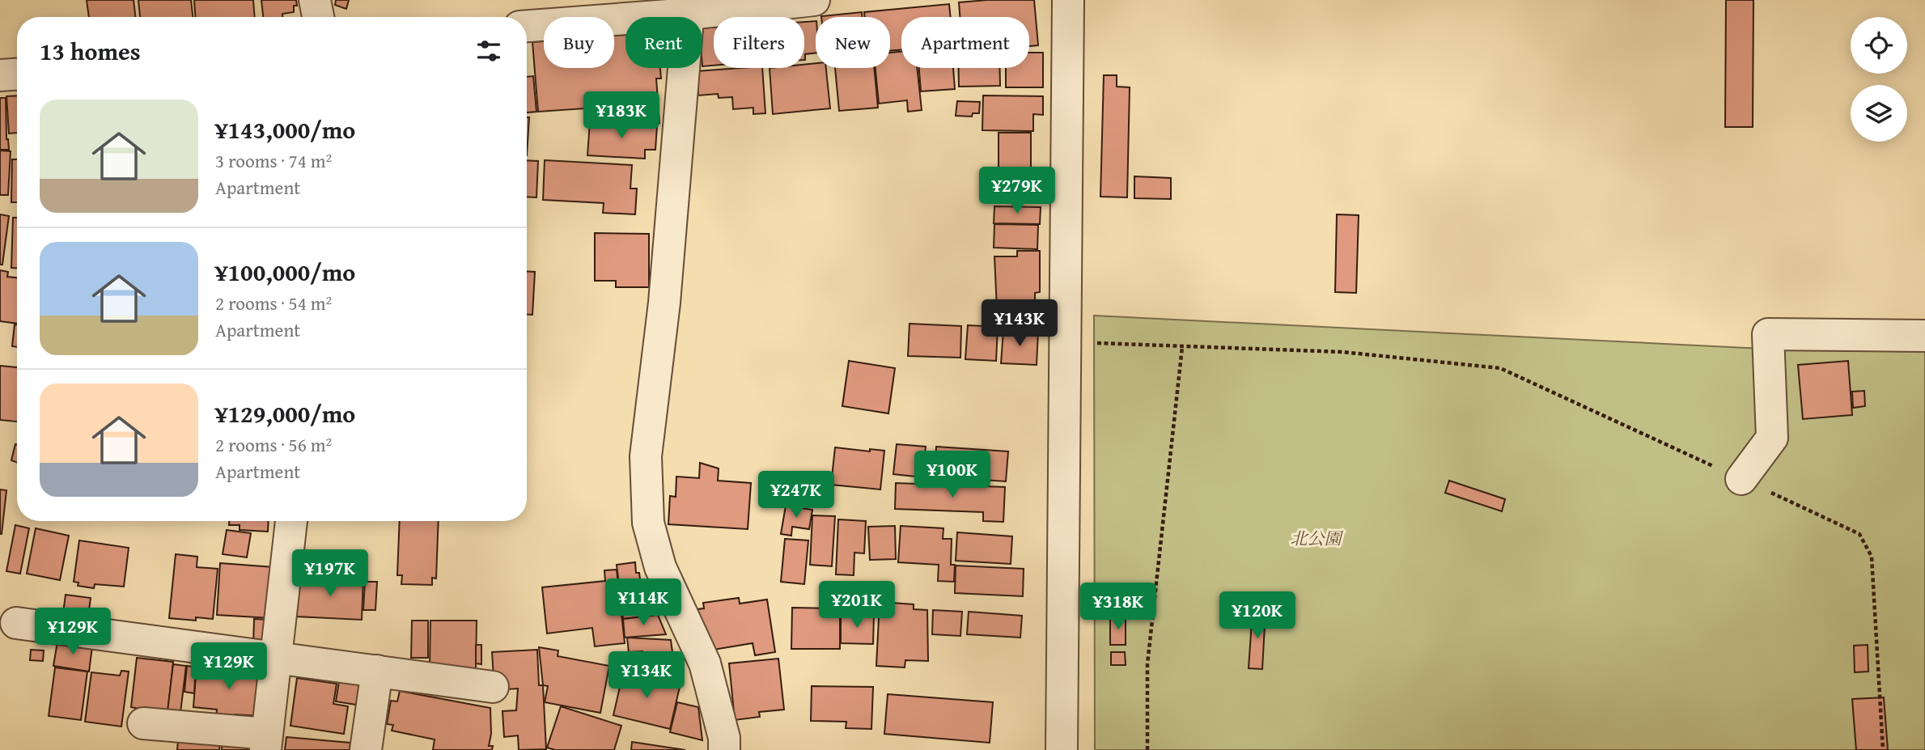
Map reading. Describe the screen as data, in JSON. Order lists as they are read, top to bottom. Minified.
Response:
{"parks":["北公園"],"page":{"chip":["Buy","Rent","Filters","New","Apartment"],"heading":"13 homes","list":[{"name":"¥143,000/mo","note":"3 rooms · 74 m² · Apartment"},{"name":"¥100,000/mo","note":"2 rooms · 54 m² · Apartment"},{"name":"¥129,000/mo","note":"2 rooms · 56 m² · Apartment"}],"price":["¥183K","¥279K","¥143K","¥100K","¥247K","¥197K","¥114K","¥201K","¥318K","¥120K","¥129K","¥129K","¥134K"]}}
